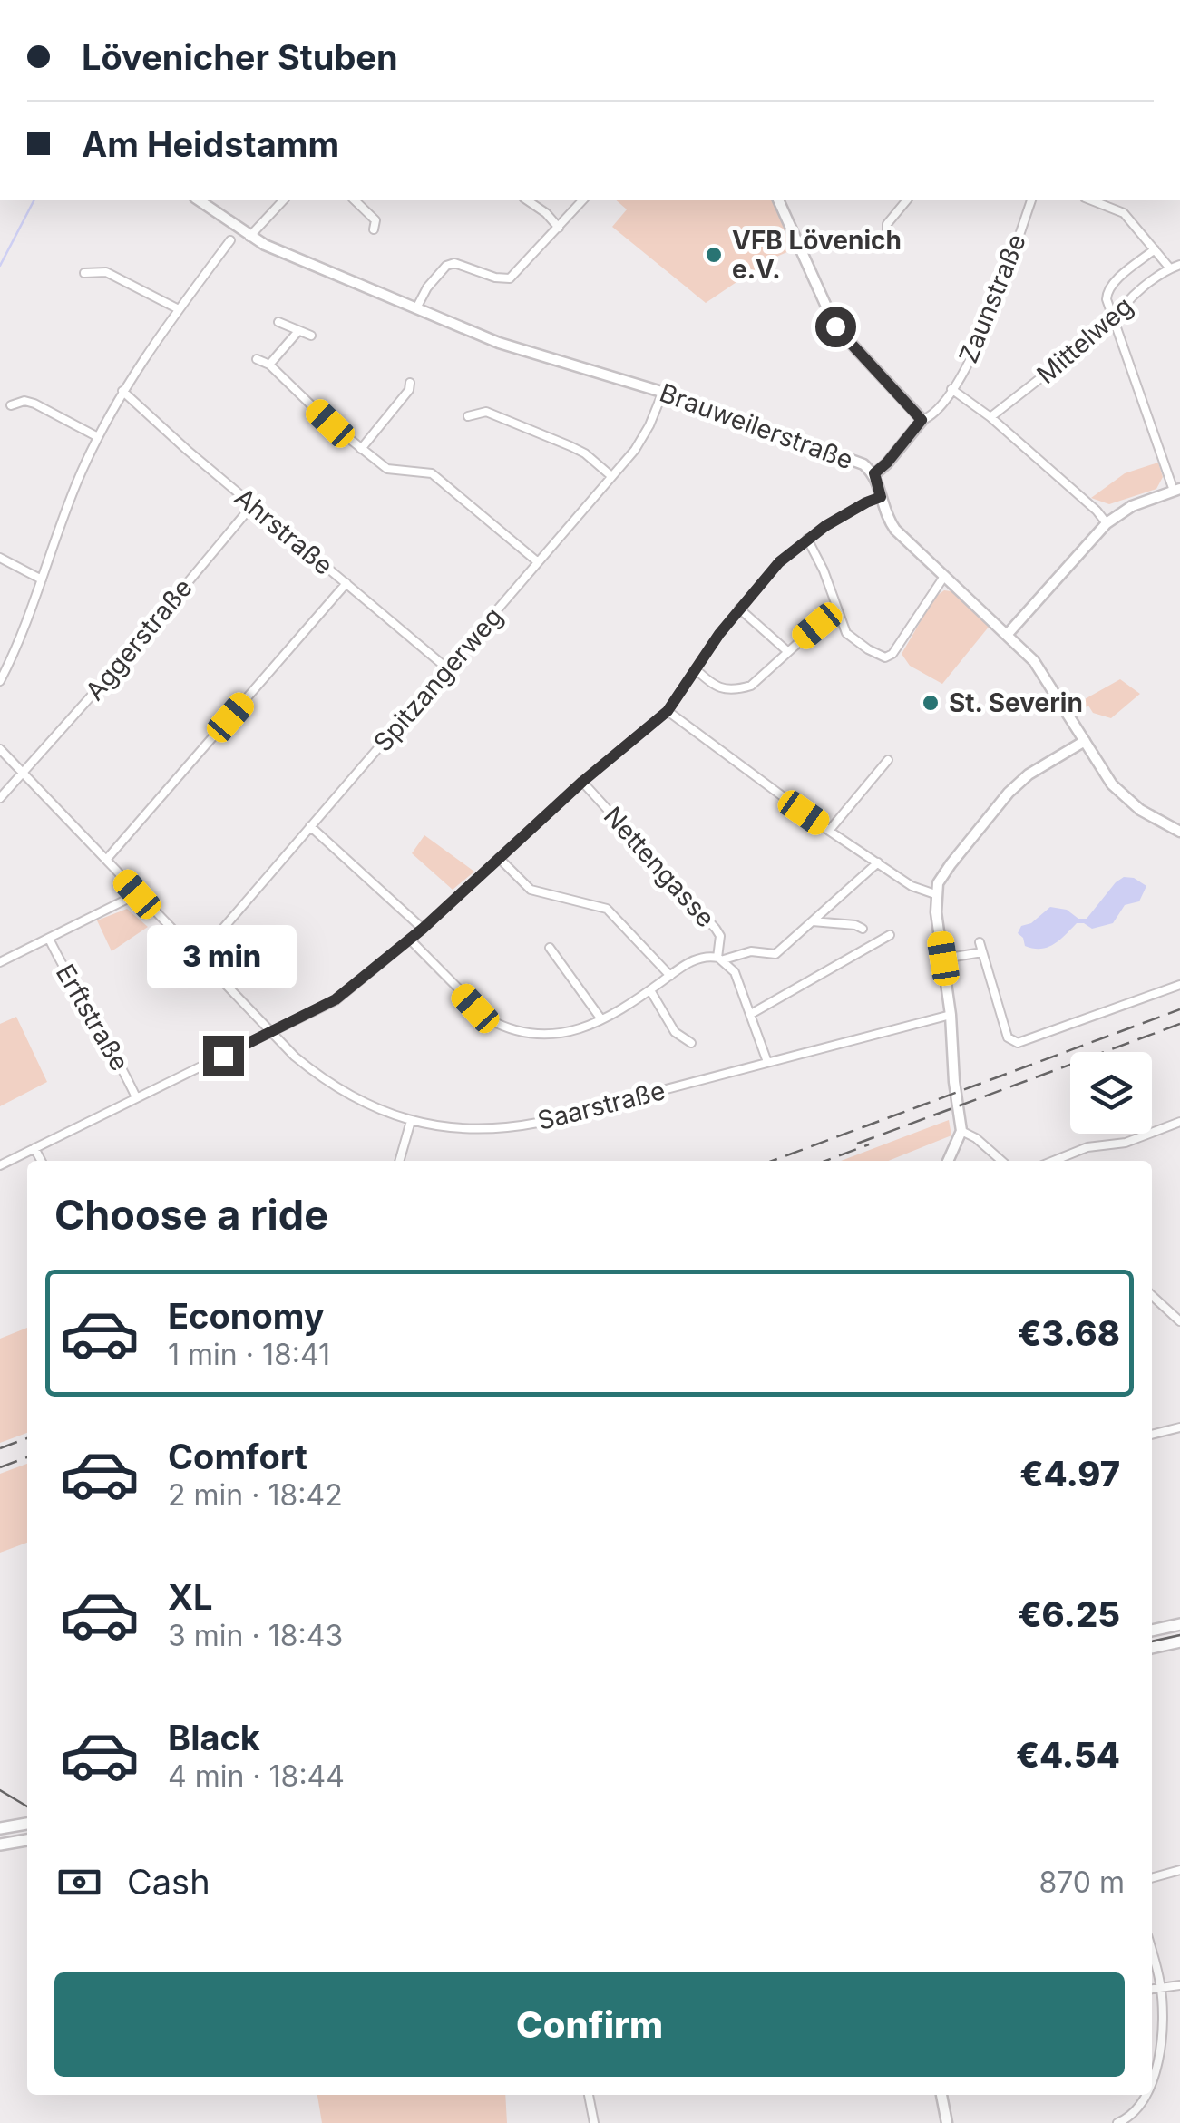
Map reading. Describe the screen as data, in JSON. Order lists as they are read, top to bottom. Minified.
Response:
{"streets":{"street":["Zaunstraße","Mittelweg","Brauweilerstraße","Ahrstraße","Aggerstraße","Spitzangerweg","Nettengasse","Erftstraße","Saarstraße"]},"crossings":[["Zaunstraße","Brauweilerstraße"],["Brauweilerstraße","Spitzangerweg"],["Ahrstraße","Aggerstraße"],["Ahrstraße","Spitzangerweg"],["Aggerstraße","Saarstraße"],["Spitzangerweg","Saarstraße"],["Nettengasse","Saarstraße"]],"places":["VFB Lövenich e.V.","St. Severin"],"page":{"banner":["Lövenicher Stuben","Am Heidstamm"],"bubble":"3 min","heading":"Choose a ride","list":[{"name":"Economy","note":"1 min · 18:41","value":"€3.68"},{"name":"Comfort","note":"2 min · 18:42","value":"€4.97"},{"name":"XL","note":"3 min · 18:43","value":"€6.25"},{"name":"Black","note":"4 min · 18:44","value":"€4.54"}],"pay":["Cash","870 m"],"buttons":"Confirm"}}
